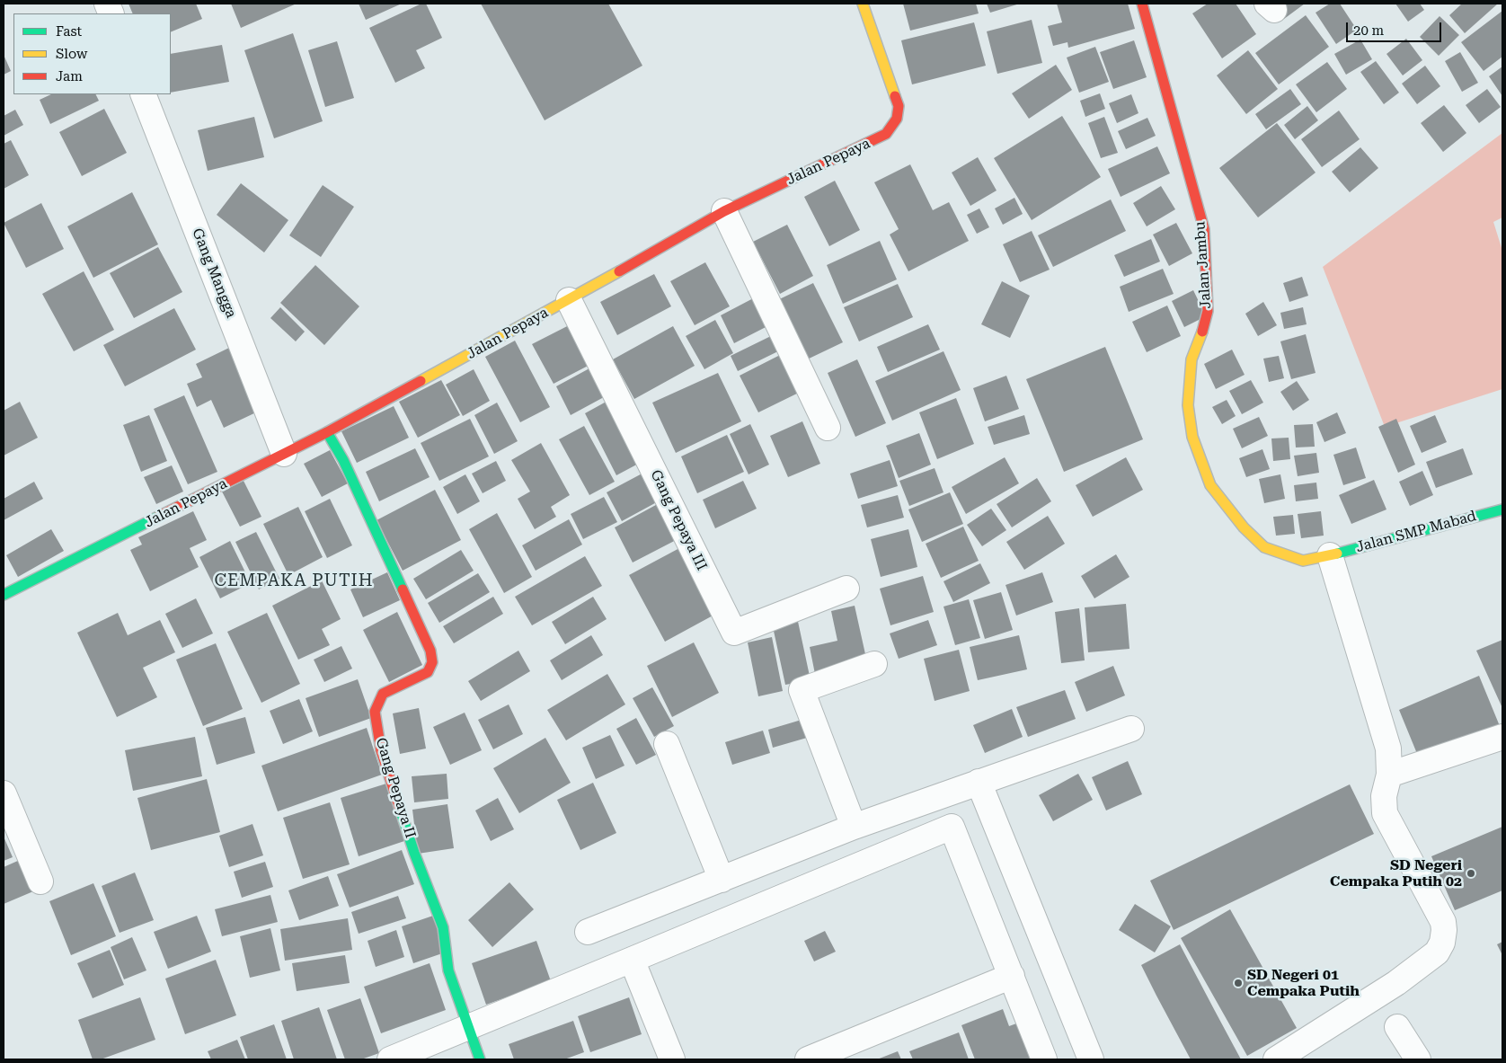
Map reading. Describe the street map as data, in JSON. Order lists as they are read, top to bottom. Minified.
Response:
{"streets":{"street":["Jalan Pepaya","Jalan Jambu","Gang Mangga","Gang Pepaya III","Jalan SMP Mabad","Gang Pepaya II"]},"crossings":[["Jalan Pepaya","Gang Mangga"],["Jalan Pepaya","Gang Pepaya III"],["Jalan Pepaya","Gang Pepaya II"],["Jalan Jambu","Jalan SMP Mabad"]],"districts":["CEMPAKA PUTIH"],"places":["SD Negeri Cempaka Putih 02","SD Negeri 01 Cempaka Putih"],"legend":["Fast","Slow","Jam"],"scale_bar":"20 m"}
